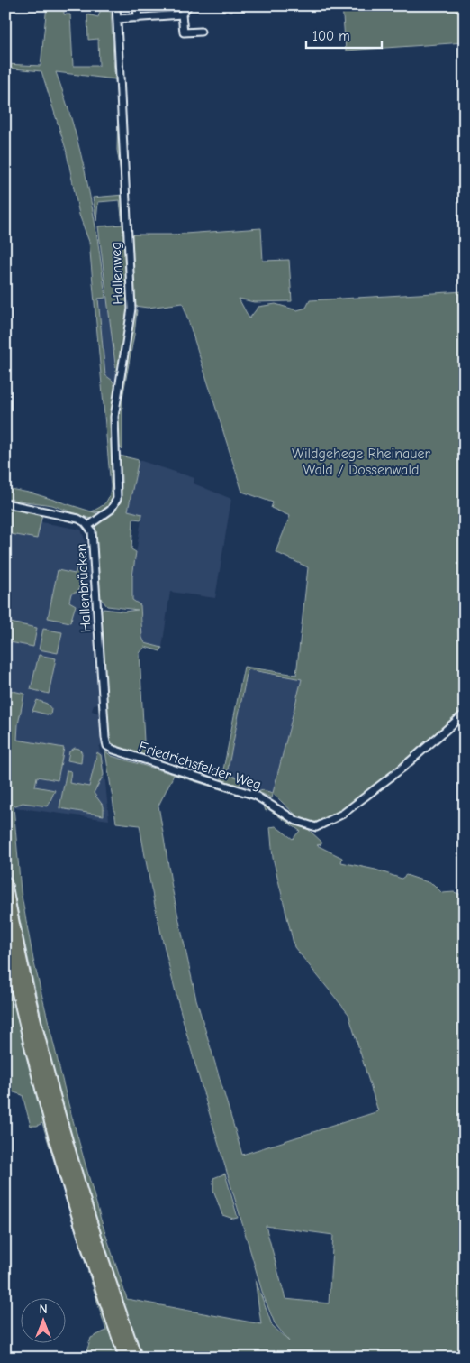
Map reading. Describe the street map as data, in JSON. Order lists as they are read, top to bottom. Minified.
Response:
{"streets":{"street":["Hallenweg","Hallenbrücken","Friedrichsfelder Weg"]},"crossings":[["Hallenweg","Hallenbrücken"],["Hallenbrücken","Friedrichsfelder Weg"]],"parks":["Wildgehege Rheinauer Wald / Dossenwald"],"scale_bar":"100 m","north":"top"}
